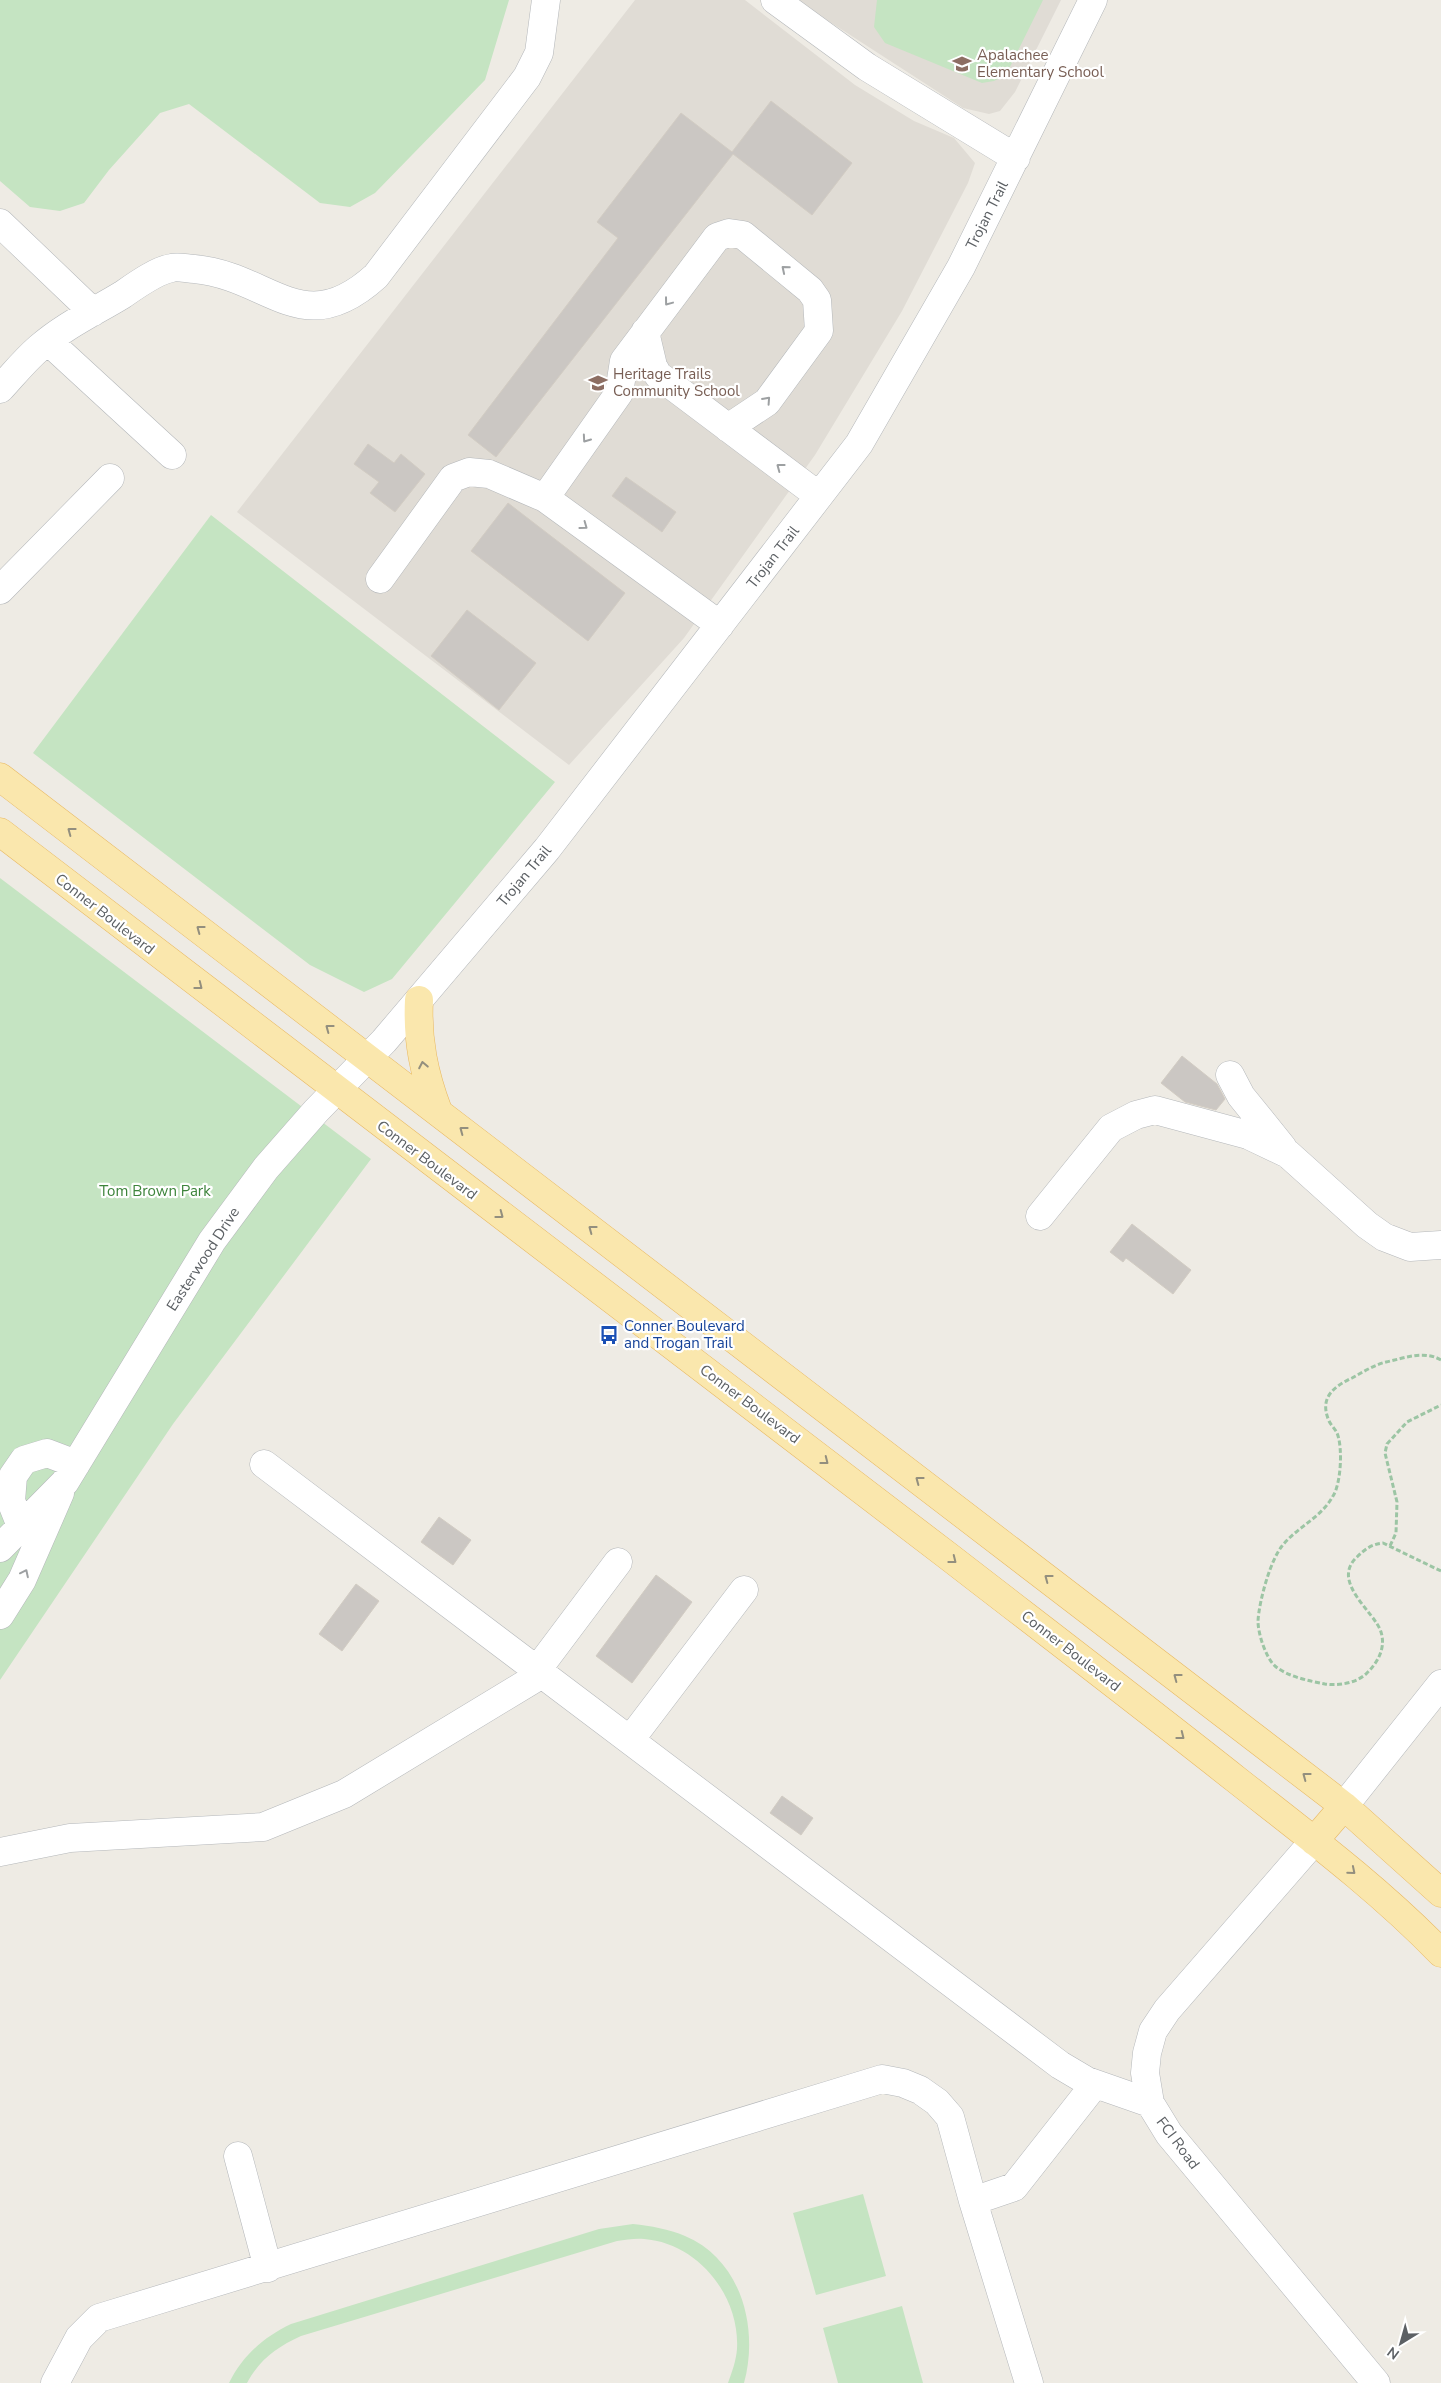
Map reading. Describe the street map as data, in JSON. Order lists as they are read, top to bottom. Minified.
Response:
{"streets":{"main road":["Conner Boulevard"],"street":["Trojan Trail","Easterwood Drive","FCI Road"]},"crossings":[["Trojan Trail","Easterwood Drive"],["Conner Boulevard","Easterwood Drive"],["Conner Boulevard","FCI Road"]],"parks":["Tom Brown Park"],"places":{"school or university":["Apalachee Elementary School","Heritage Trails Community School"],"bus stop":["Conner Boulevard and Trogan Trail"]},"north":"bottom left"}
